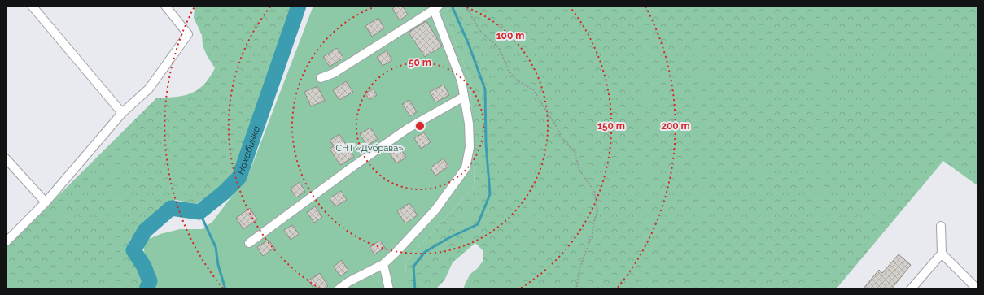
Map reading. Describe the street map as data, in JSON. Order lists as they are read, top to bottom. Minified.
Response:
{"water":["Нахабинка"],"parks":["СНТ «Дубрава»"],"rings":["100 m","50 m","150 m","200 m"]}
